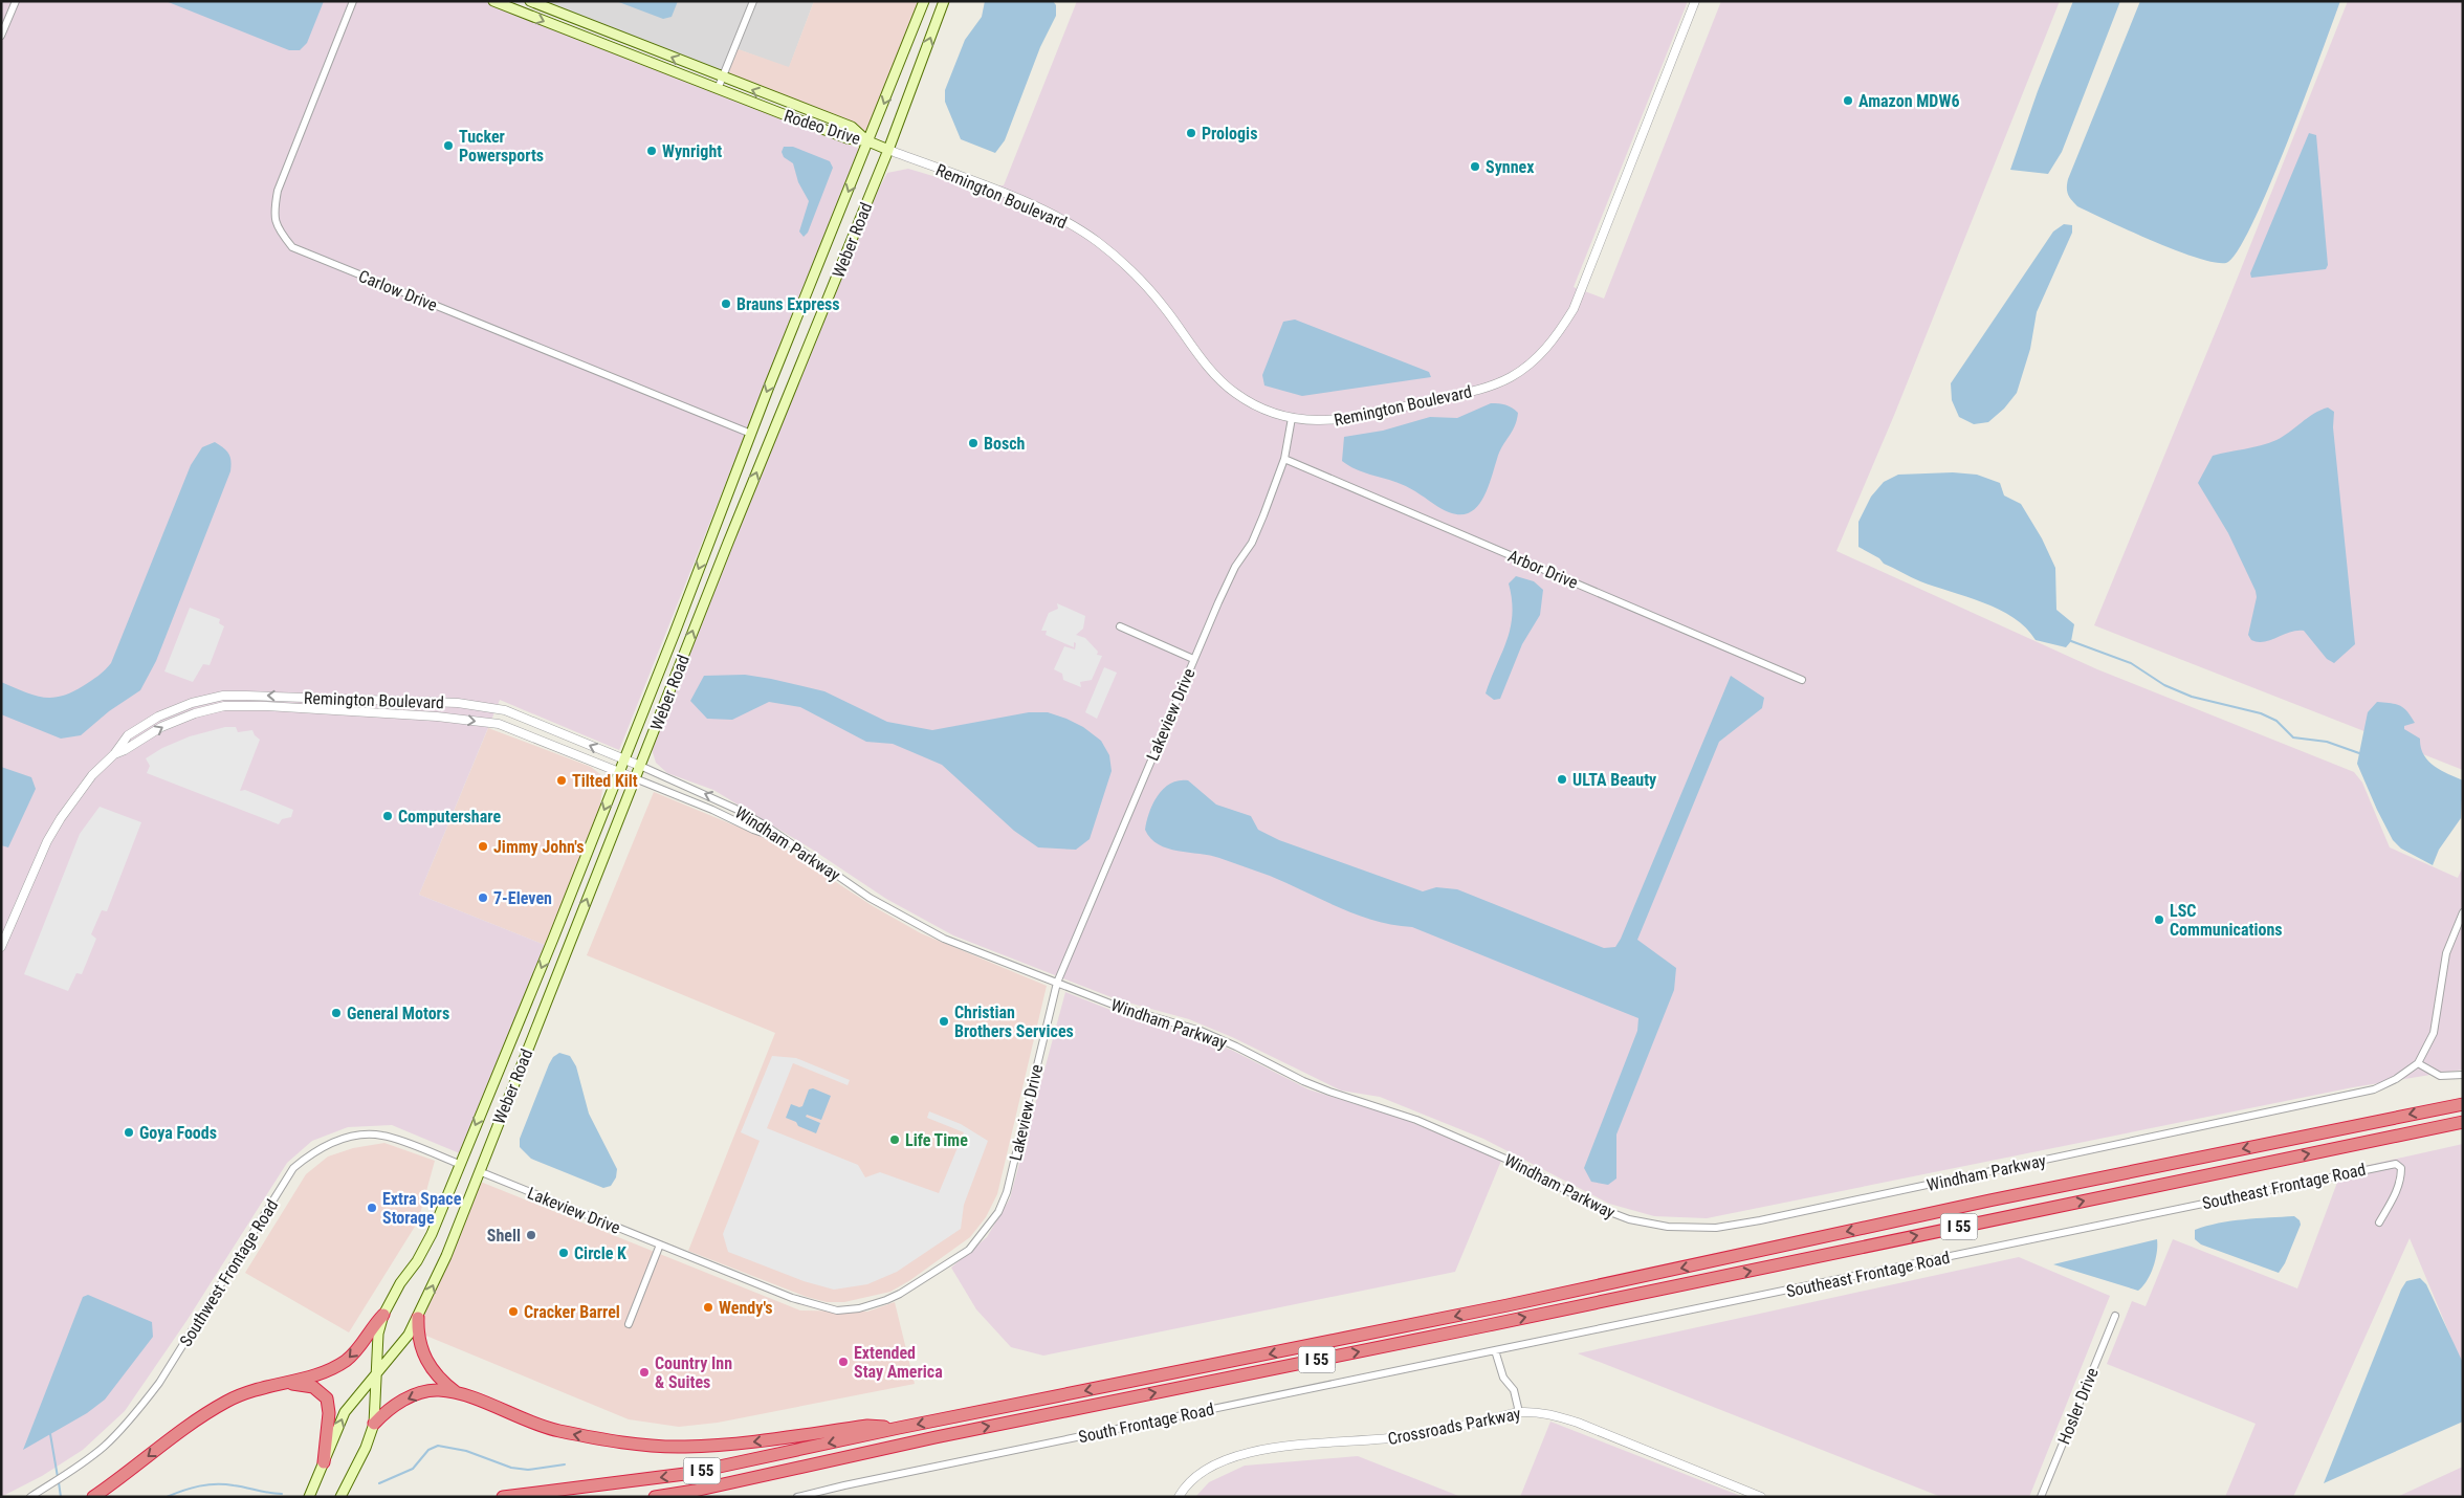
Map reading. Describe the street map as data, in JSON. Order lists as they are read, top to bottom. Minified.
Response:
{"streets":{"highway":["I 55"],"main road":["Rodeo Drive","Remington Boulevard","Weber Road"],"street":["Carlow Drive","Arbor Drive","Lakeview Drive","Windham Parkway","Southeast Frontage Road","Southwest Frontage Road","Hosler Drive","South Frontage Road","Crossroads Parkway"]},"crossings":[["Rodeo Drive","Remington Boulevard"],["Rodeo Drive","Weber Road"],["Remington Boulevard","Weber Road"],["Remington Boulevard","Lakeview Drive"],["Remington Boulevard","Windham Parkway"],["Weber Road","Carlow Drive"],["Weber Road","Lakeview Drive"],["Weber Road","Windham Parkway"],["Weber Road","Southwest Frontage Road"],["Arbor Drive","Lakeview Drive"],["Lakeview Drive","Windham Parkway"],["Southeast Frontage Road","South Frontage Road"]],"places":["Amazon MDW6","Prologis","Tucker Powersports","Wynright","Synnex","Brauns Express","Bosch","ULTA Beauty","Tilted Kilt","Computershare","Jimmy John's","7-Eleven","LSC Communications","General Motors","Christian Brothers Services","Goya Foods","Life Time","Extra Space Storage","Shell","Circle K","Wendy's","Cracker Barrel","Extended Stay America","Country Inn & Suites"]}
